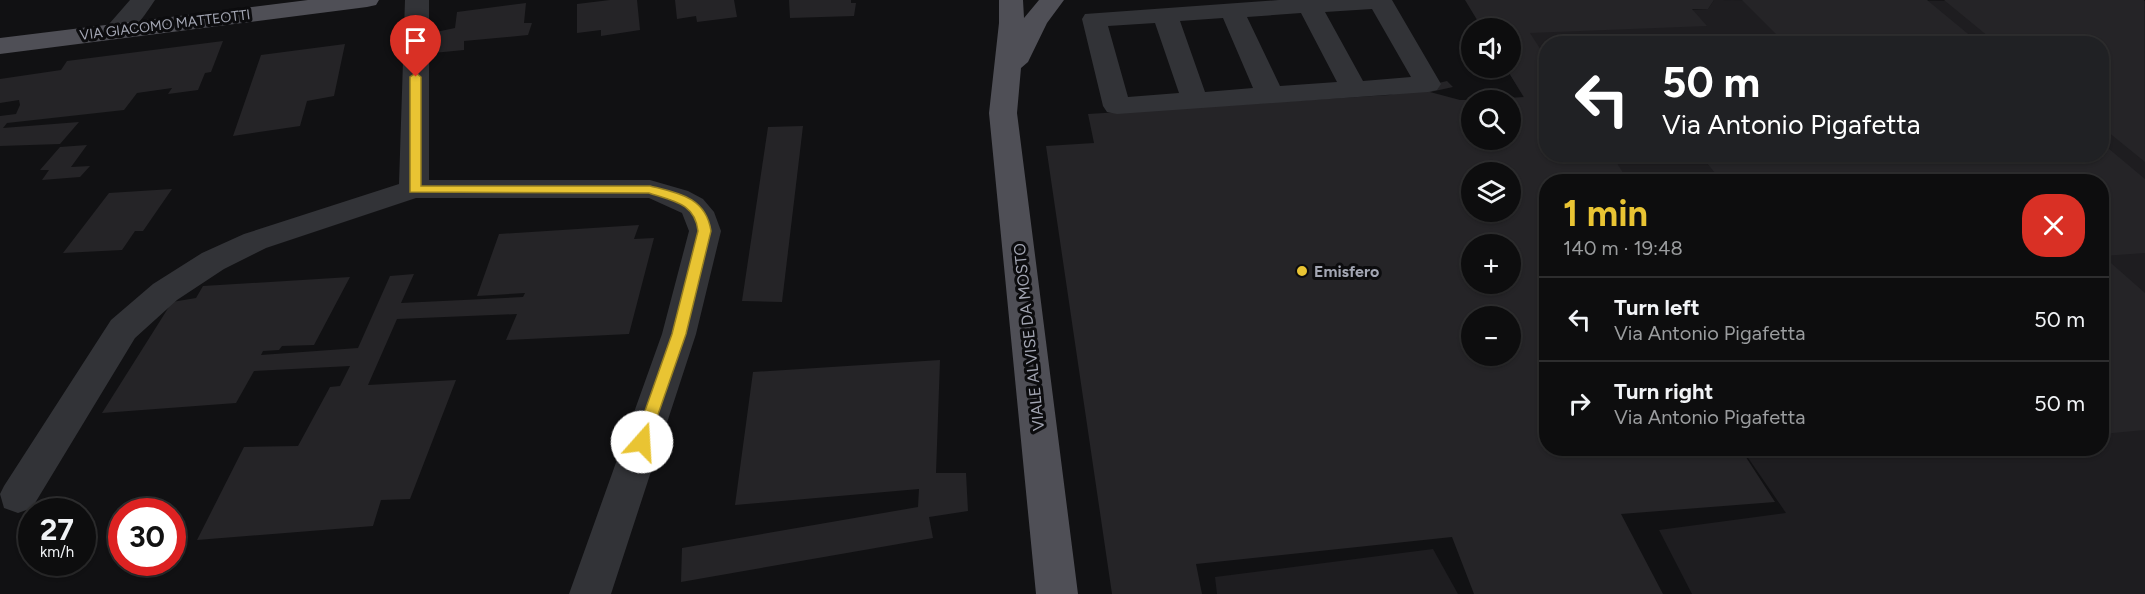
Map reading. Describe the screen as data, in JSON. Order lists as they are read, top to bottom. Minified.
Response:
{"streets":{"main road":["VIA GIACOMO MATTEOTTI","VIALE ALVISE DA MOSTO"]},"places":["Emisfero"],"page":{"map_buttons":["+","−"],"turn":["50 m","Via Antonio Pigafetta"],"heading":["1 min","140 m · 19:48"],"list":[{"name":"Turn left","note":"Via Antonio Pigafetta","value":"50 m"},{"name":"Turn right","note":"Via Antonio Pigafetta","value":"50 m"}],"speed":"27 km/h","limit":"30"}}
